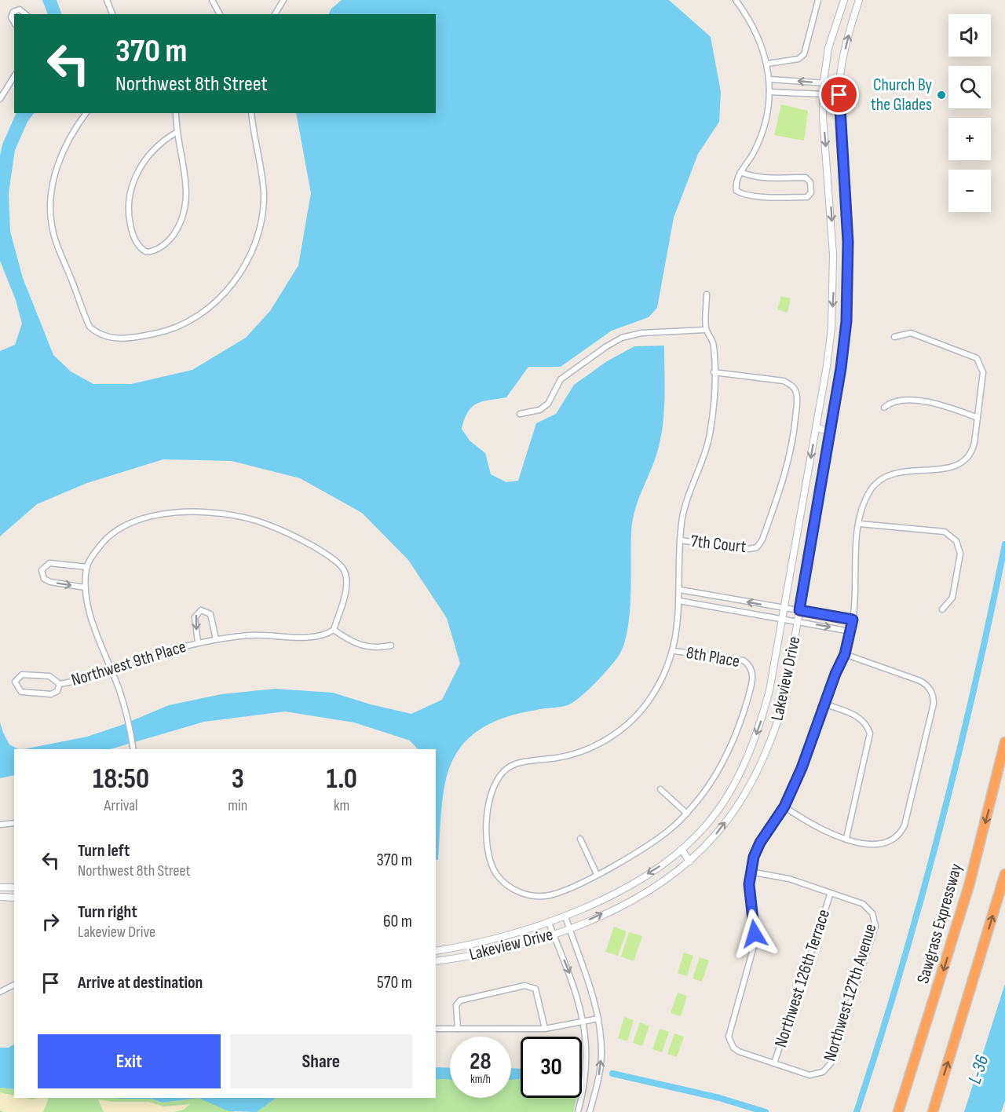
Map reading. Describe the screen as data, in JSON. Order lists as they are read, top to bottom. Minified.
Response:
{"streets":{"highway":["Sawgrass Expressway"],"street":["7th Court","8th Place","Northwest 9th Place","Lakeview Drive","Northwest 126th Terrace","Northwest 127th Avenue"]},"crossings":[["Northwest 126th Terrace","Northwest 127th Avenue"]],"water":["L-36"],"places":["Church By the Glades"],"page":{"map_buttons":["+","−"],"turn":["370 m","Northwest 8th Street"],"eta":["18:50","Arrival","3","min","1.0","km"],"list":[{"name":"Turn left","note":"Northwest 8th Street","value":"370 m"},{"name":"Turn right","note":"Lakeview Drive","value":"60 m"},{"name":"Arrive at destination","value":"570 m"}],"buttons":["Exit","Share"],"speed":"28 km/h","limit":"30"}}
